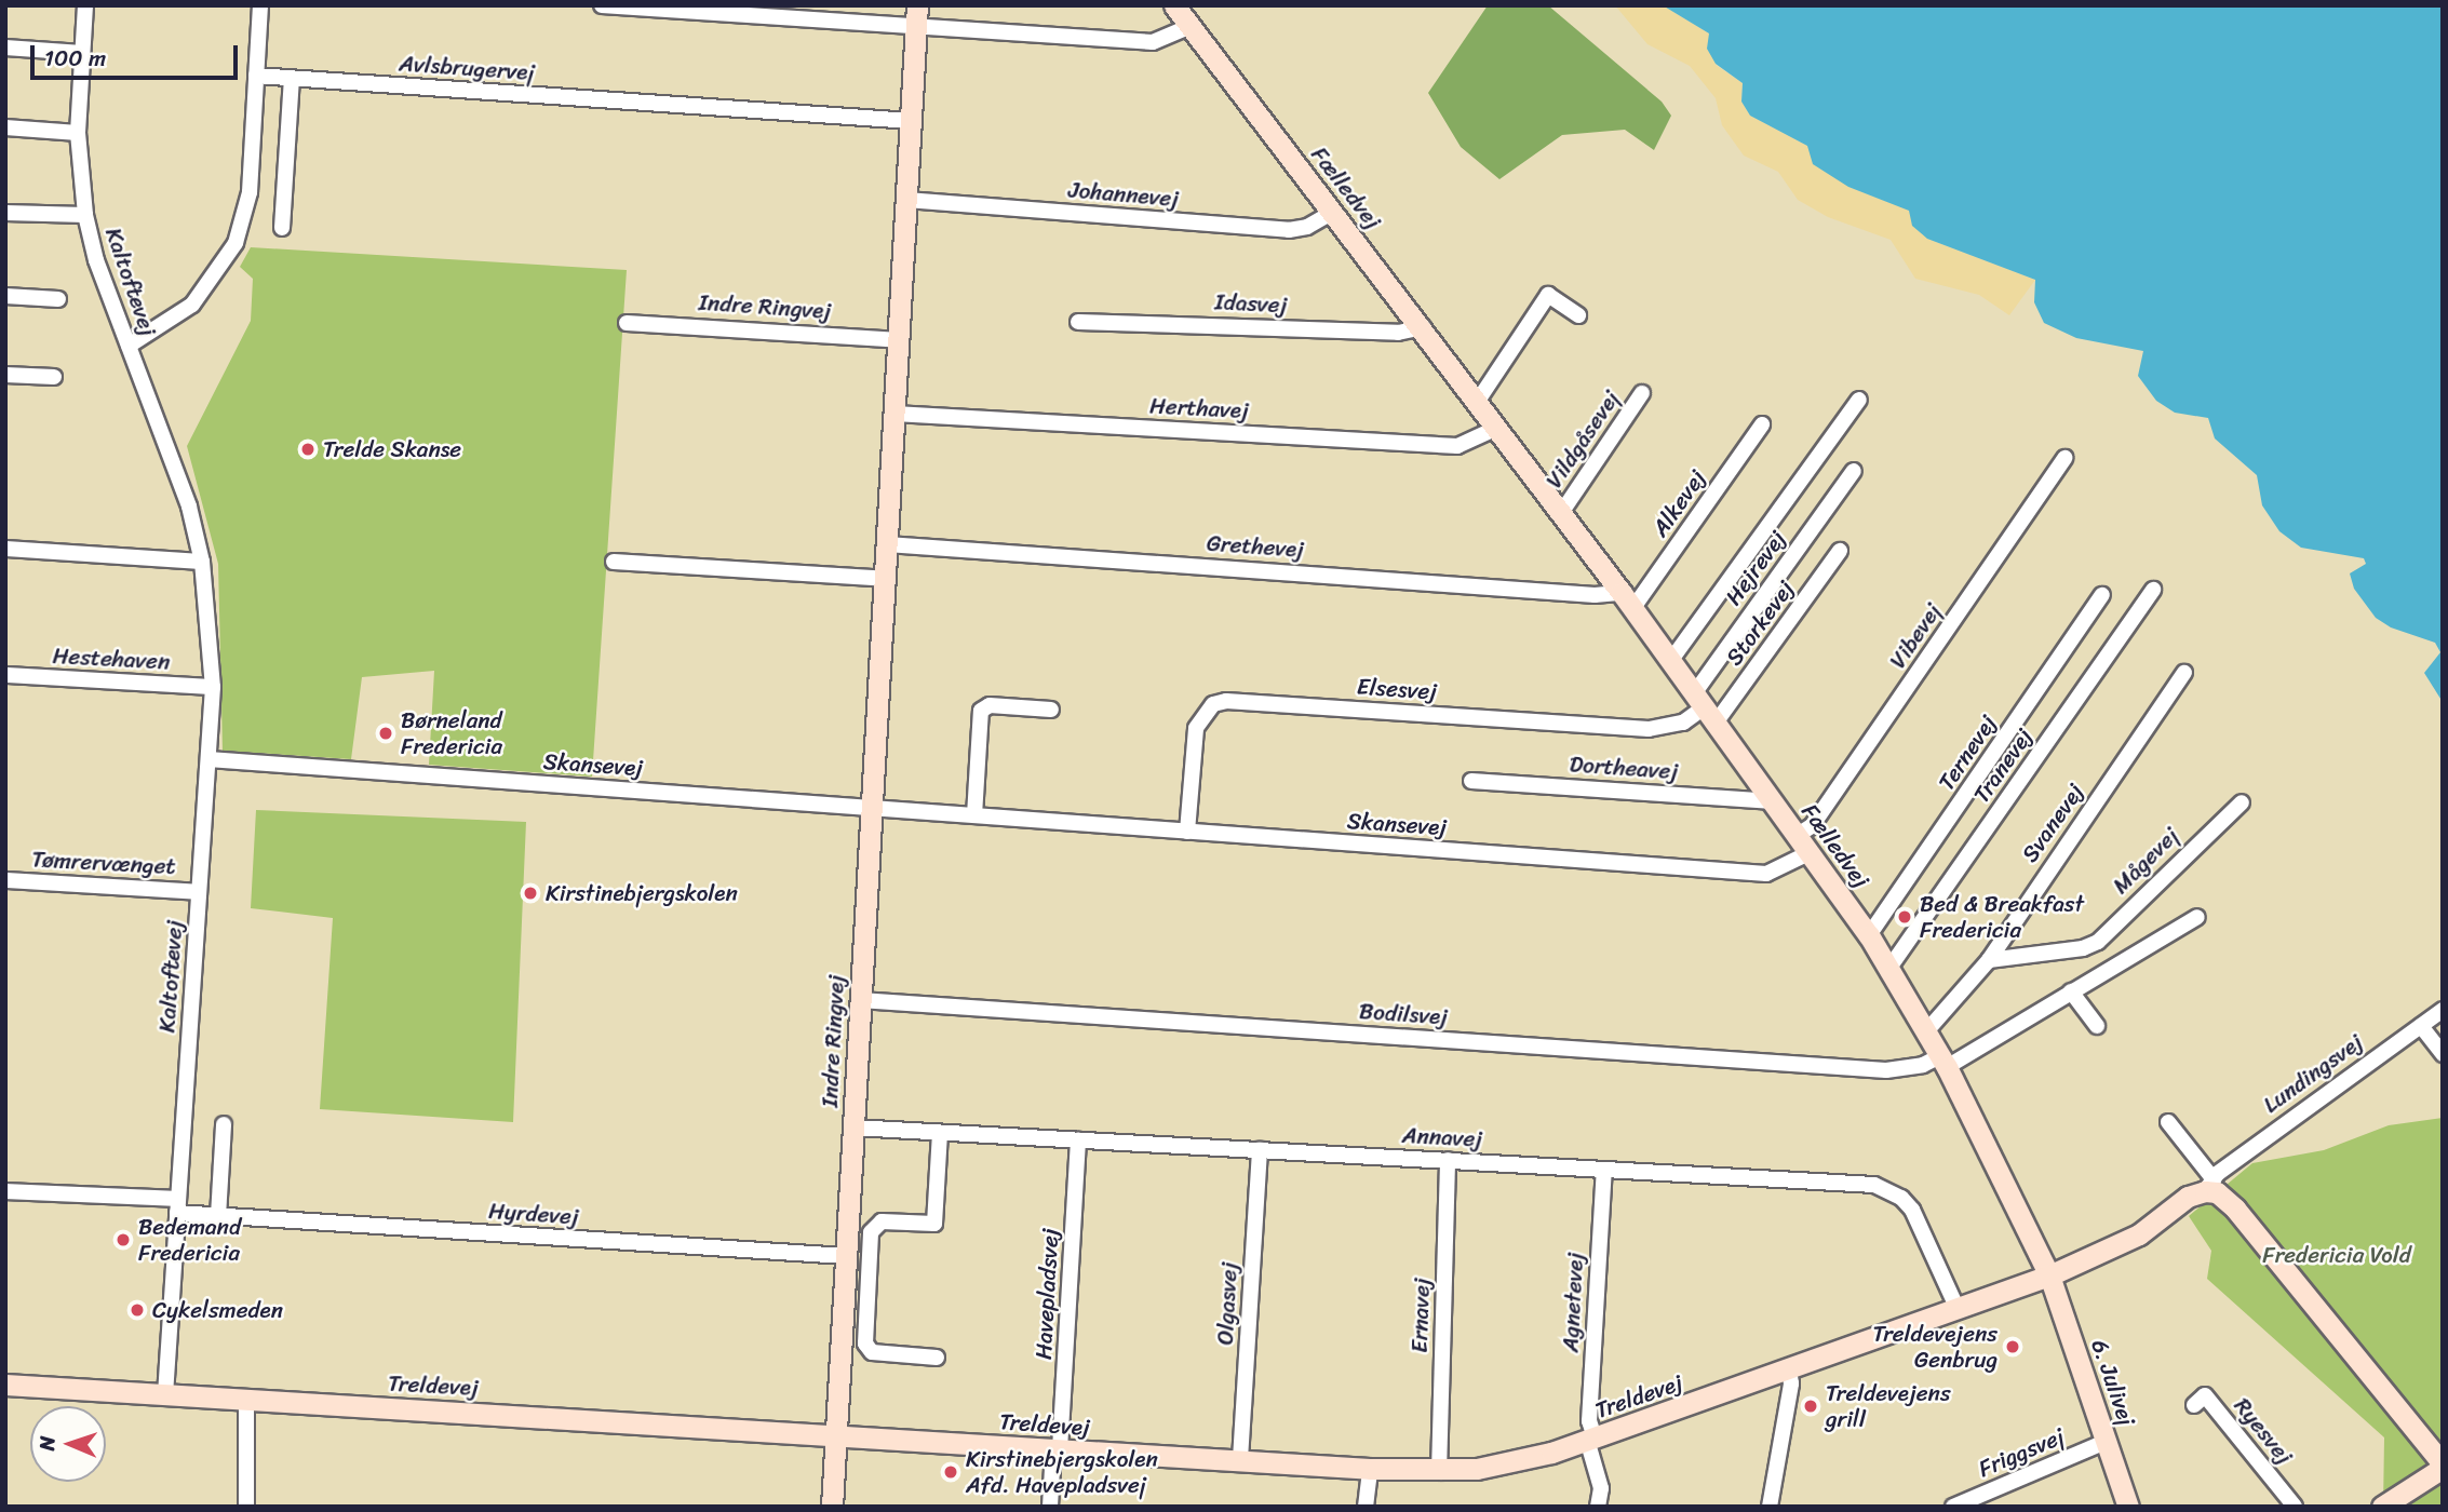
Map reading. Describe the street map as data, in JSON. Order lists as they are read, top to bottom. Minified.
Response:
{"streets":{"street":["Avlsbrugervej","Fælledvej","Johannevej","Kaltoftevej","Idasvej","Indre Ringvej","Herthavej","Vildgåsevej","Alkevej","Grethevej","Hejrevej","Storkevej","Vibevej","Hestehaven","Elsesvej","Ternevej","Skansevej","Tranevej","Dortheavej","Svanevej","Mågevej","Tømrervænget","Bodilsvej","Lundingsvej","Annavej","Hyrdevej","Havepladsvej","Agnetevej","Olgasvej","Ernavej","6. Julivej","Treldevej","Ryesvej","Friggsvej"]},"crossings":[["Avlsbrugervej","Indre Ringvej"],["Fælledvej","Johannevej"],["Fælledvej","Idasvej"],["Fælledvej","Herthavej"],["Fælledvej","Vildgåsevej"],["Fælledvej","Alkevej"],["Fælledvej","Grethevej"],["Fælledvej","Hejrevej"],["Fælledvej","Storkevej"],["Fælledvej","Vibevej"],["Fælledvej","Elsesvej"],["Fælledvej","Ternevej"],["Fælledvej","Skansevej"],["Fælledvej","Tranevej"],["Fælledvej","Dortheavej"],["Fælledvej","Svanevej"],["Fælledvej","Bodilsvej"],["Fælledvej","Lundingsvej"],["Fælledvej","6. Julivej"],["Fælledvej","Treldevej"],["Johannevej","Indre Ringvej"],["Kaltoftevej","Hestehaven"],["Kaltoftevej","Skansevej"],["Kaltoftevej","Tømrervænget"],["Kaltoftevej","Hyrdevej"],["Kaltoftevej","Treldevej"],["Indre Ringvej","Herthavej"],["Indre Ringvej","Grethevej"],["Indre Ringvej","Skansevej"],["Indre Ringvej","Bodilsvej"],["Indre Ringvej","Annavej"],["Indre Ringvej","Hyrdevej"],["Indre Ringvej","Treldevej"],["Alkevej","Grethevej"],["Hejrevej","Storkevej"],["Hejrevej","Elsesvej"],["Storkevej","Elsesvej"],["Vibevej","Skansevej"],["Elsesvej","Skansevej"],["Svanevej","Mågevej"],["Lundingsvej","6. Julivej"],["Lundingsvej","Treldevej"],["Annavej","Havepladsvej"],["Annavej","Agnetevej"],["Annavej","Olgasvej"],["Annavej","Ernavej"],["Annavej","Treldevej"],["Havepladsvej","Treldevej"],["Agnetevej","Treldevej"],["Olgasvej","Treldevej"],["Ernavej","Treldevej"],["6. Julivej","Treldevej"],["6. Julivej","Friggsvej"]],"parks":["Fredericia Vold"],"places":["Trelde Skanse","Børneland Fredericia","Kirstinebjergskolen","Bed & Breakfast Fredericia","Bedemand Fredericia","Cykelsmeden","Treldevejens Genbrug","Treldevejens grill","Kirstinebjergskolen Afd. Havepladsvej"],"scale_bar":"100 m","north":"left"}
